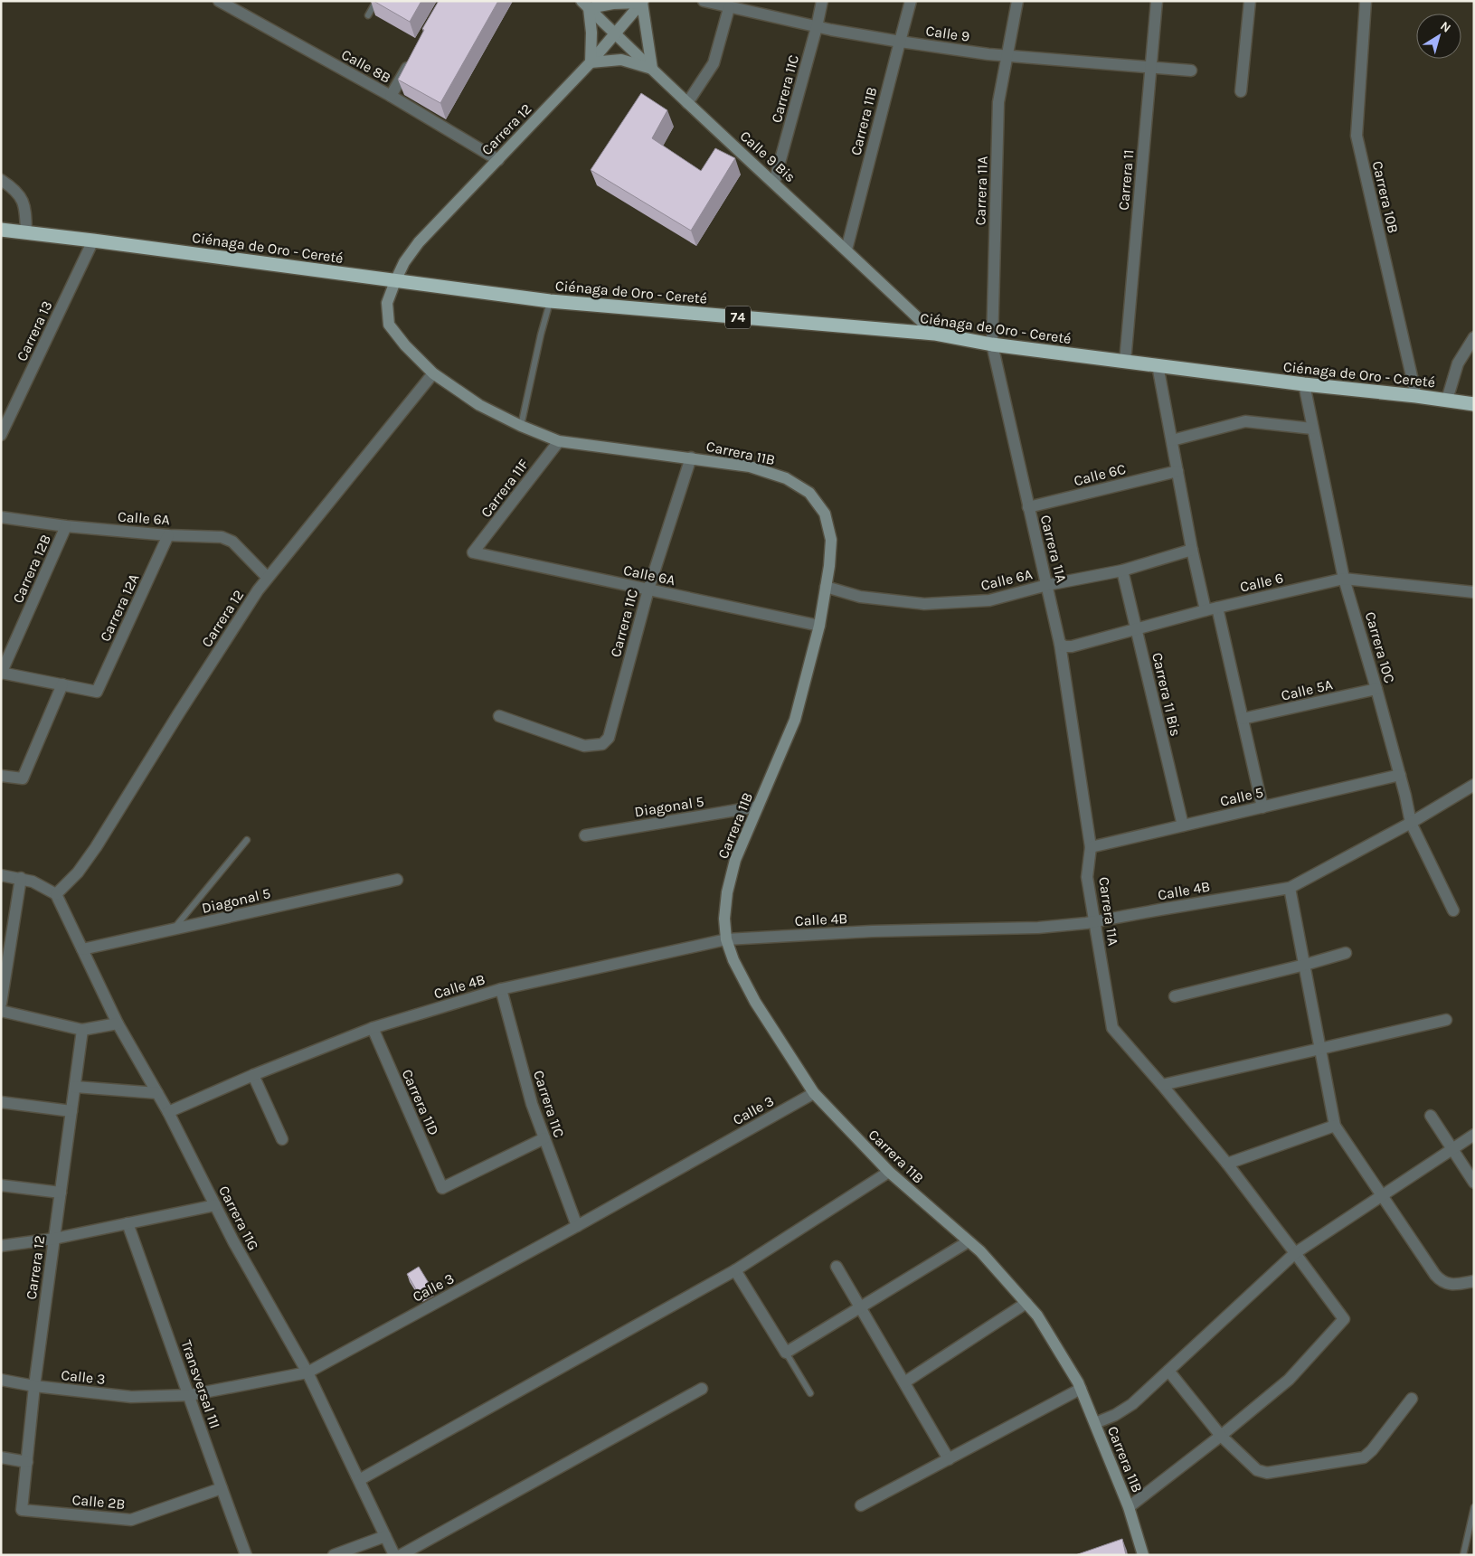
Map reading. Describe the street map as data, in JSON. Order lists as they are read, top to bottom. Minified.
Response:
{"streets":{"highway":["Ciénaga de Oro - Cereté","74"],"street":["Calle 9","Calle 8B","Carrera 11C","Carrera 11B","Carrera 12","Calle 9 Bis","Carrera 11","Carrera 11A","Carrera 10B","Carrera 13","Calle 6C","Carrera 11F","Calle 6A","Carrera 12B","Calle 6","Carrera 12A","Carrera 10C","Calle 5A","Carrera 11 Bis","Calle 5","Diagonal 5","Calle 4B","Carrera 11D","Calle 3","Carrera 11G","Transversal 11I","Calle 2B"]},"crossings":[["Calle 9","Carrera 11C"],["Calle 9","Carrera 11B"],["Calle 9","Carrera 11"],["Calle 9","Carrera 11A"],["Calle 8B","Carrera 12"],["Carrera 11C","Carrera 11B"],["Carrera 11C","Calle 9 Bis"],["Carrera 11C","Calle 6A"],["Carrera 11C","Calle 4B"],["Carrera 11C","Carrera 11D"],["Carrera 11C","Calle 3"],["Carrera 11B","Carrera 12"],["Carrera 11B","Calle 9 Bis"],["Carrera 11B","Ciénaga de Oro - Cereté"],["Carrera 11B","Carrera 11F"],["Carrera 11B","Calle 6A"],["Carrera 11B","Diagonal 5"],["Carrera 11B","Calle 4B"],["Carrera 11B","Calle 3"],["Carrera 12","Calle 9 Bis"],["Carrera 12","Ciénaga de Oro - Cereté"],["Carrera 12","Calle 6A"],["Carrera 12","Calle 3"],["Carrera 12","Carrera 11G"],["Carrera 12","Calle 2B"],["Calle 9 Bis","Ciénaga de Oro - Cereté"],["Carrera 11","Ciénaga de Oro - Cereté"],["Carrera 11A","Ciénaga de Oro - Cereté"],["Carrera 11A","Calle 6C"],["Carrera 11A","Calle 6A"],["Carrera 11A","Calle 6"],["Carrera 11A","Calle 5"],["Carrera 11A","Calle 4B"],["Carrera 10B","Ciénaga de Oro - Cereté"],["Ciénaga de Oro - Cereté","Carrera 13"],["Ciénaga de Oro - Cereté","Carrera 10C"],["Carrera 11F","Calle 6A"],["Calle 6A","Carrera 12B"],["Calle 6A","Carrera 12A"],["Calle 6A","Carrera 11 Bis"],["Calle 6","Carrera 10C"],["Calle 6","Carrera 11 Bis"],["Carrera 10C","Calle 5A"],["Carrera 10C","Calle 5"],["Carrera 10C","Calle 4B"],["Carrera 11 Bis","Calle 5"],["Diagonal 5","Carrera 11G"],["Calle 4B","Carrera 11D"],["Calle 4B","Carrera 11G"],["Calle 3","Carrera 11G"],["Calle 3","Transversal 11I"],["Transversal 11I","Calle 2B"]],"north":"top right"}
